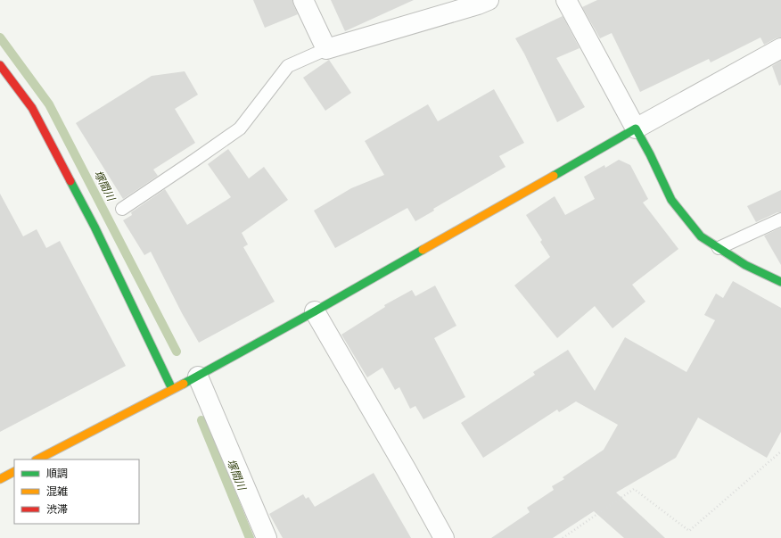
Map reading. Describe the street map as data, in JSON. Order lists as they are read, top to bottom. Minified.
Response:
{"water":["塚間川"],"legend":["順調","混雑","渋滞"]}
